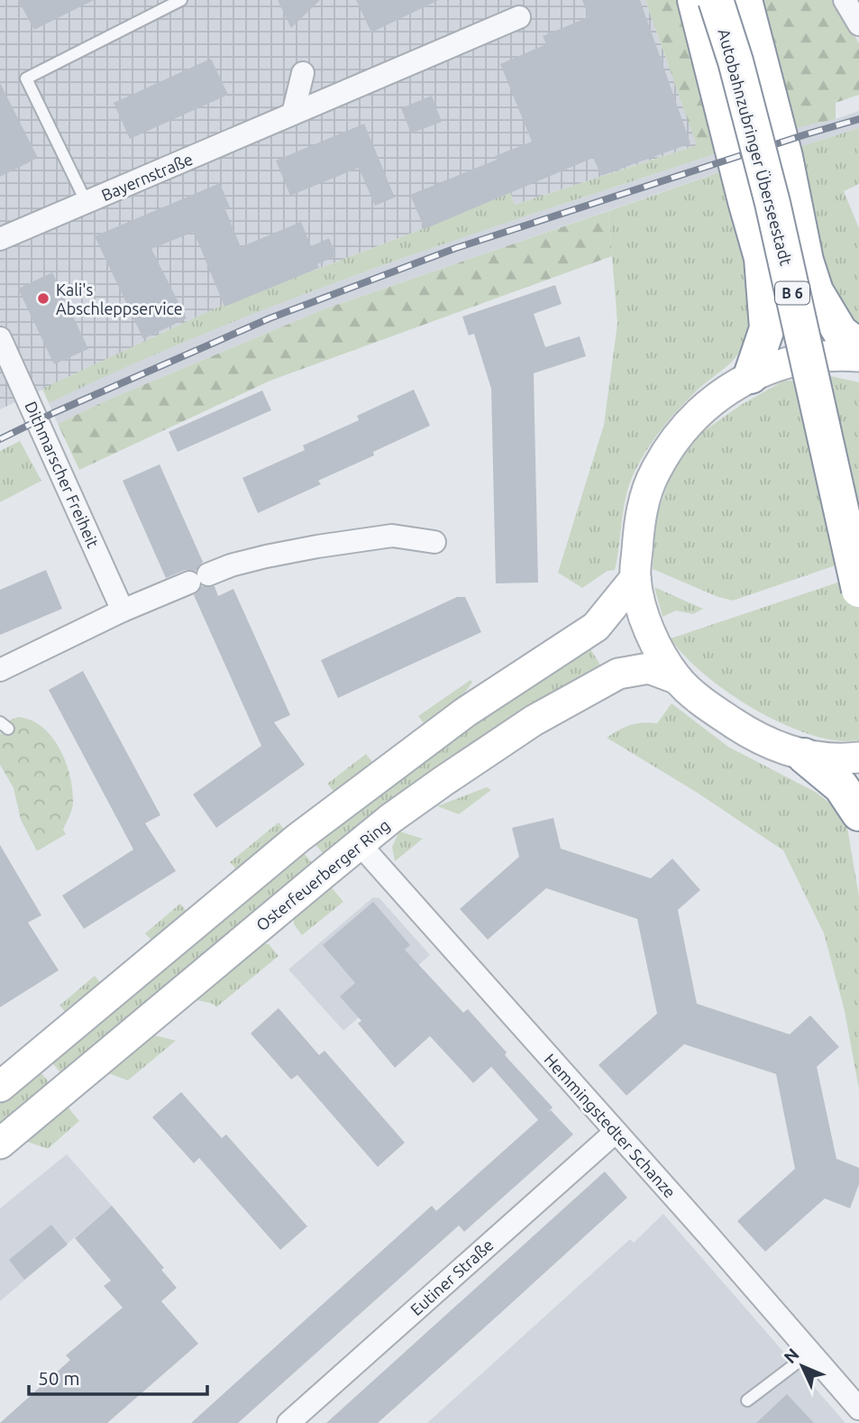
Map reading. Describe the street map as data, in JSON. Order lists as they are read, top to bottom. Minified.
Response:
{"streets":{"highway":["Autobahnzubringer Überseestadt","B 6"],"main road":["Osterfeuerberger Ring"],"street":["Bayernstraße","Dithmarscher Freiheit","Hemmingstedter Schanze","Eutiner Straße"]},"crossings":[["Osterfeuerberger Ring","Hemmingstedter Schanze"],["Hemmingstedter Schanze","Eutiner Straße"]],"places":["Kali's Abschleppservice"],"scale_bar":"50 m","north":"top left"}
